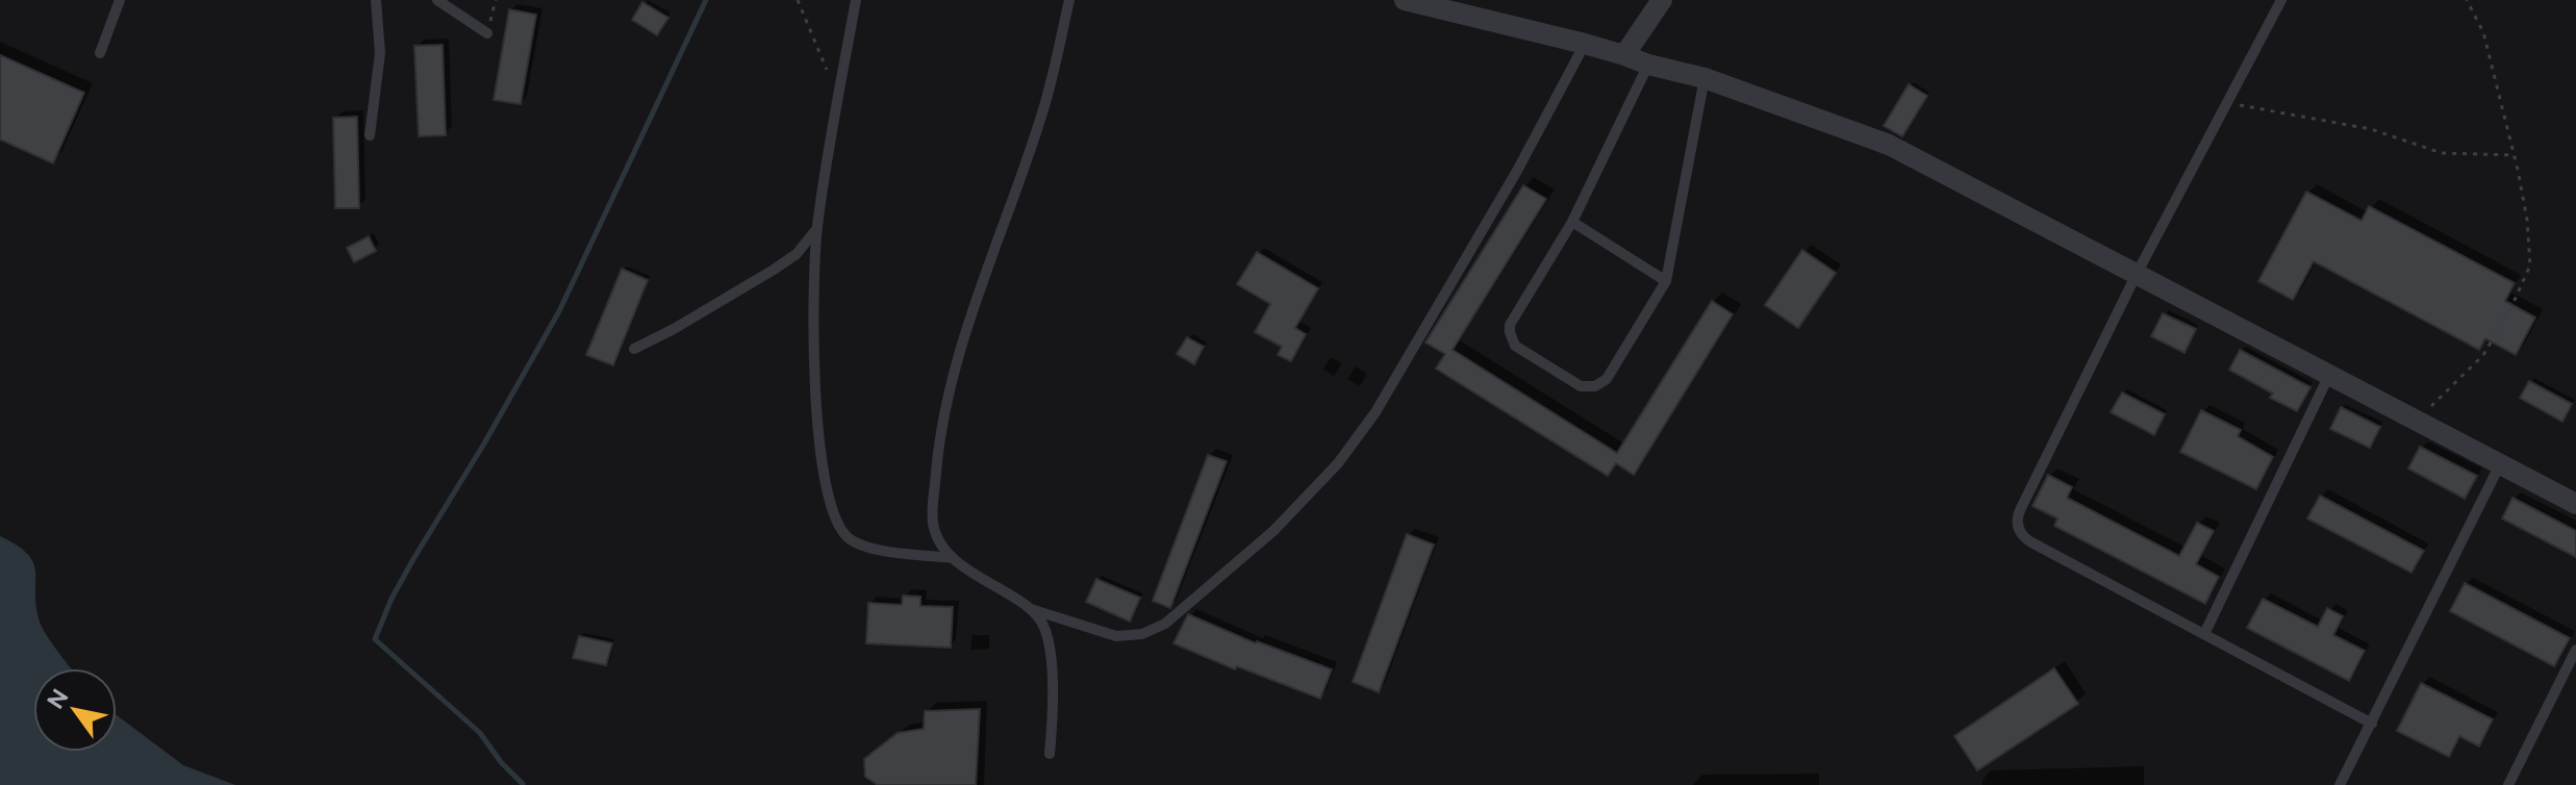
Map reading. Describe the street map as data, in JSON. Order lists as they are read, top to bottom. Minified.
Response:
{"north":"top left"}
